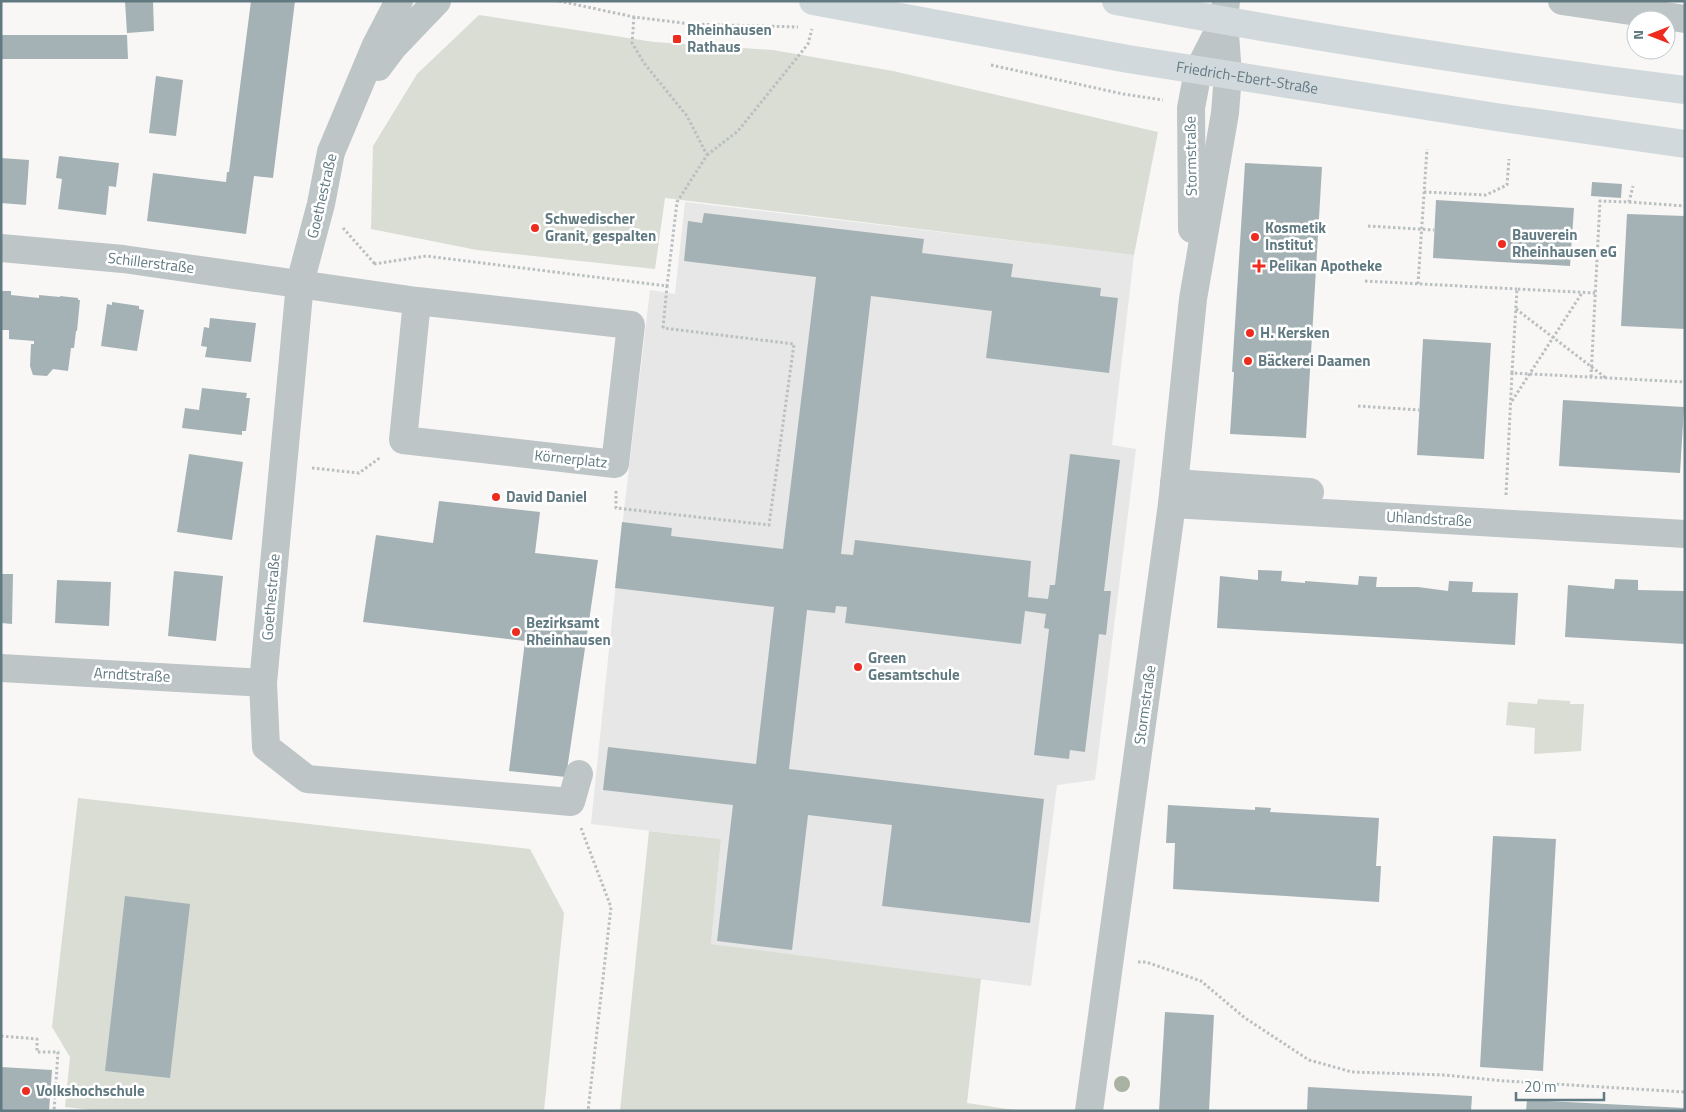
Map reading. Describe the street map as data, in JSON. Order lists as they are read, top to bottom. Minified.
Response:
{"streets":{"main road":["Friedrich-Ebert-Straße"],"street":["Stormstraße","Goethestraße","Schillerstraße","Körnerplatz","Uhlandstraße","Arndtstraße"]},"crossings":[["Friedrich-Ebert-Straße","Stormstraße"],["Stormstraße","Uhlandstraße"],["Goethestraße","Schillerstraße"],["Goethestraße","Körnerplatz"],["Goethestraße","Arndtstraße"],["Schillerstraße","Körnerplatz"]],"places":{"transit":["Rheinhausen Rathaus"],"other":["Schwedischer Granit, gespalten","Kosmetik Institut","Bauverein Rheinhausen eG","H. Kersken","Bäckerei Daamen","David Daniel","Bezirksamt Rheinhausen","Green Gesamtschule","Volkshochschule"],"health":["Pelikan Apotheke"]},"scale_bar":"20 m","north":"left"}
